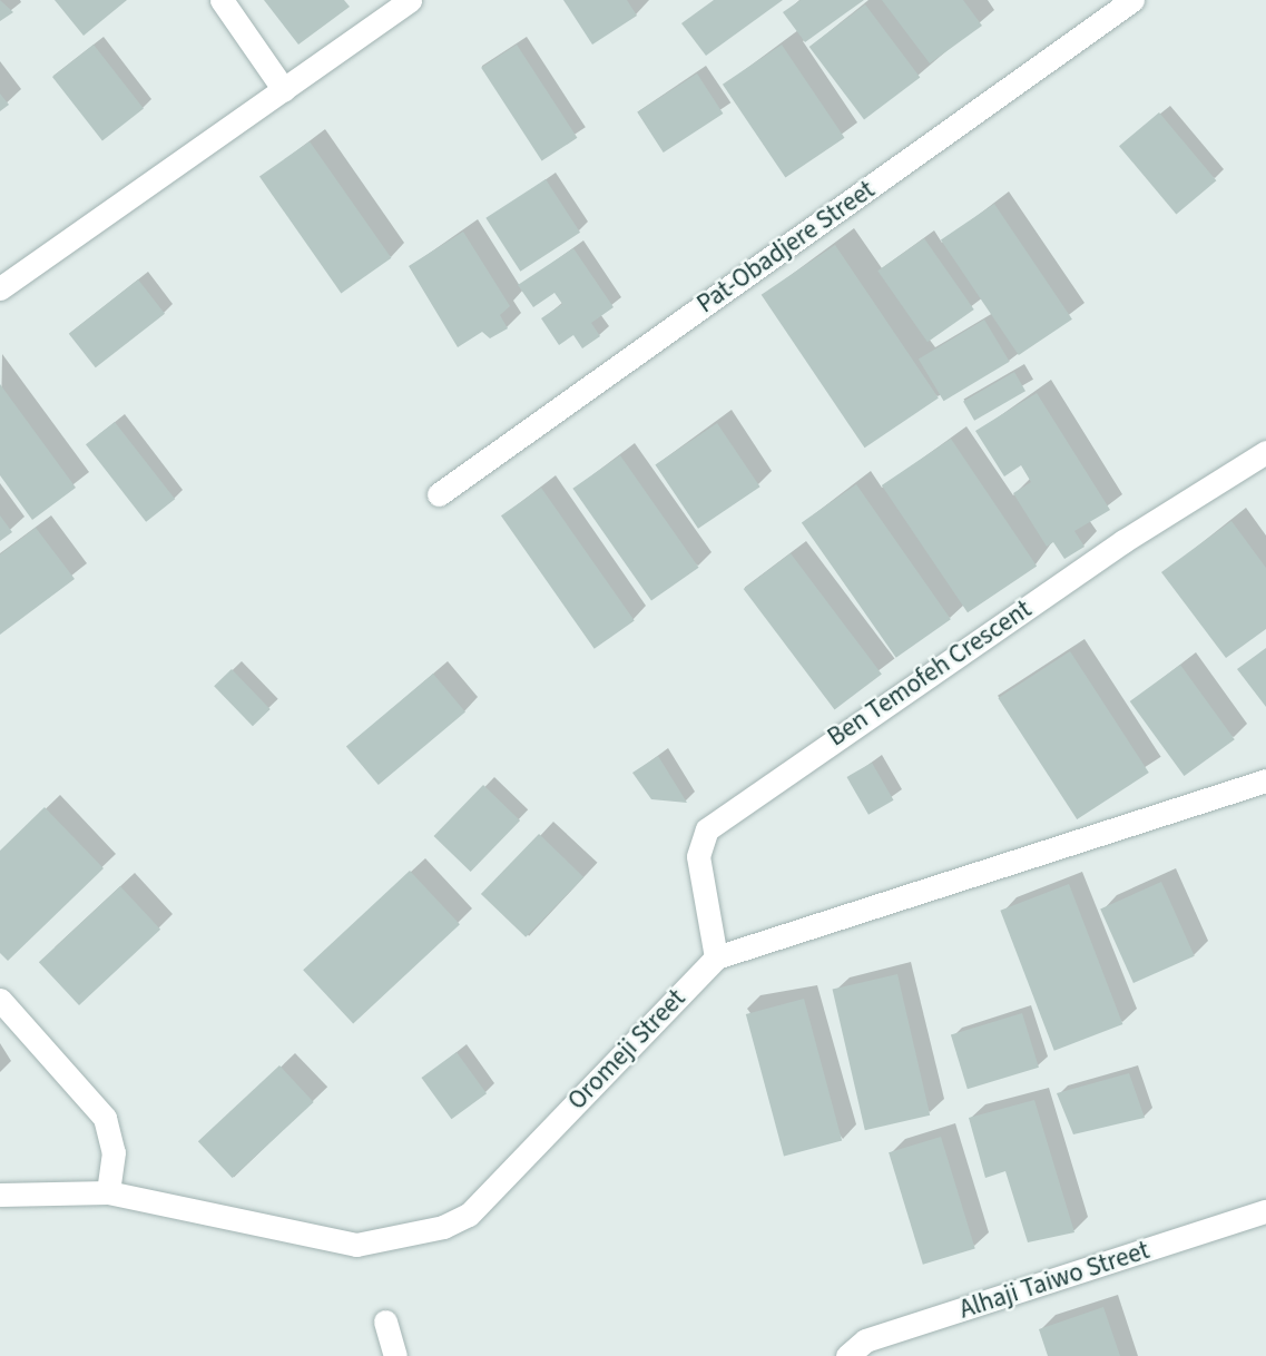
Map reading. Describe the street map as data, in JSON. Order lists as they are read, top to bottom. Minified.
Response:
{"streets":{"street":["Pat-Obadjere Street","Ben Temofeh Crescent","Oromeji Street","Alhaji Taiwo Street"]},"crossings":[["Ben Temofeh Crescent","Oromeji Street"]]}
